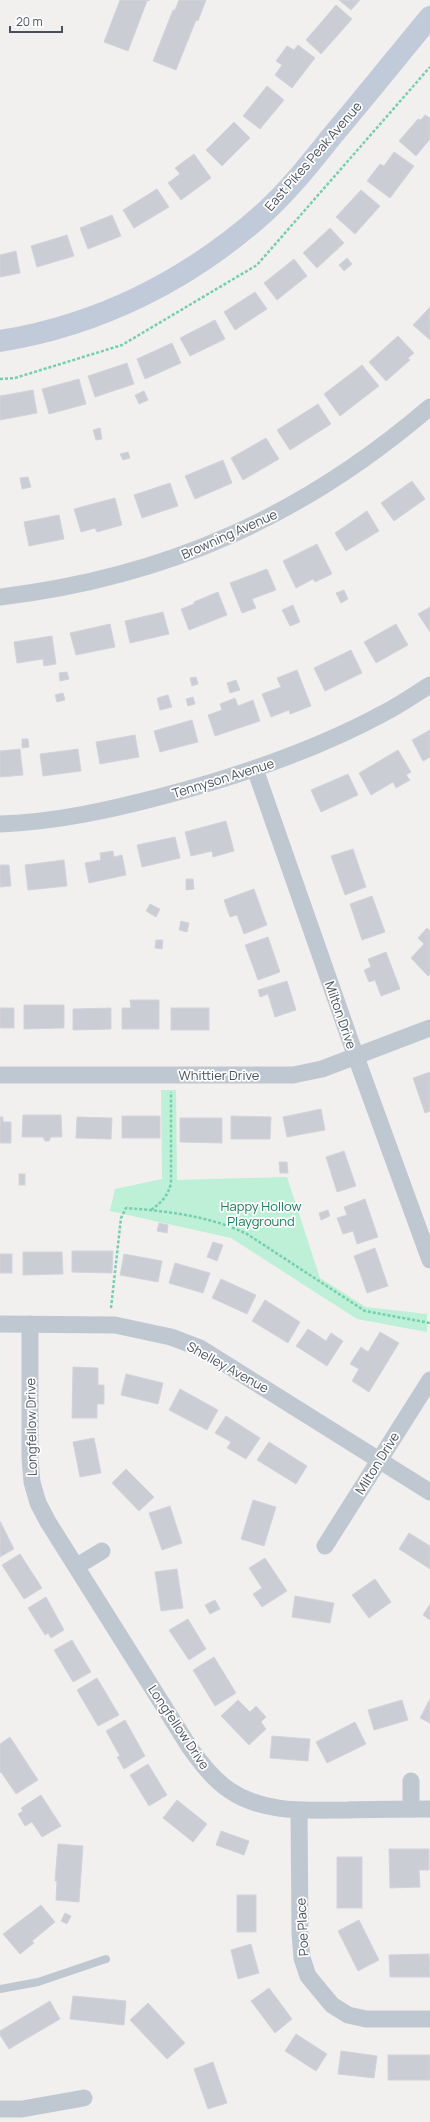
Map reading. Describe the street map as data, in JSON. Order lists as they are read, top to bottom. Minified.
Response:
{"streets":{"main road":["East Pikes Peak Avenue"],"street":["Browning Avenue","Tennyson Avenue","Milton Drive","Whittier Drive","Shelley Avenue","Longfellow Drive","Poe Place"]},"crossings":[["Tennyson Avenue","Milton Drive"],["Milton Drive","Whittier Drive"],["Milton Drive","Shelley Avenue"],["Shelley Avenue","Longfellow Drive"],["Longfellow Drive","Poe Place"]],"parks":["Happy Hollow Playground"],"scale_bar":"20 m"}
